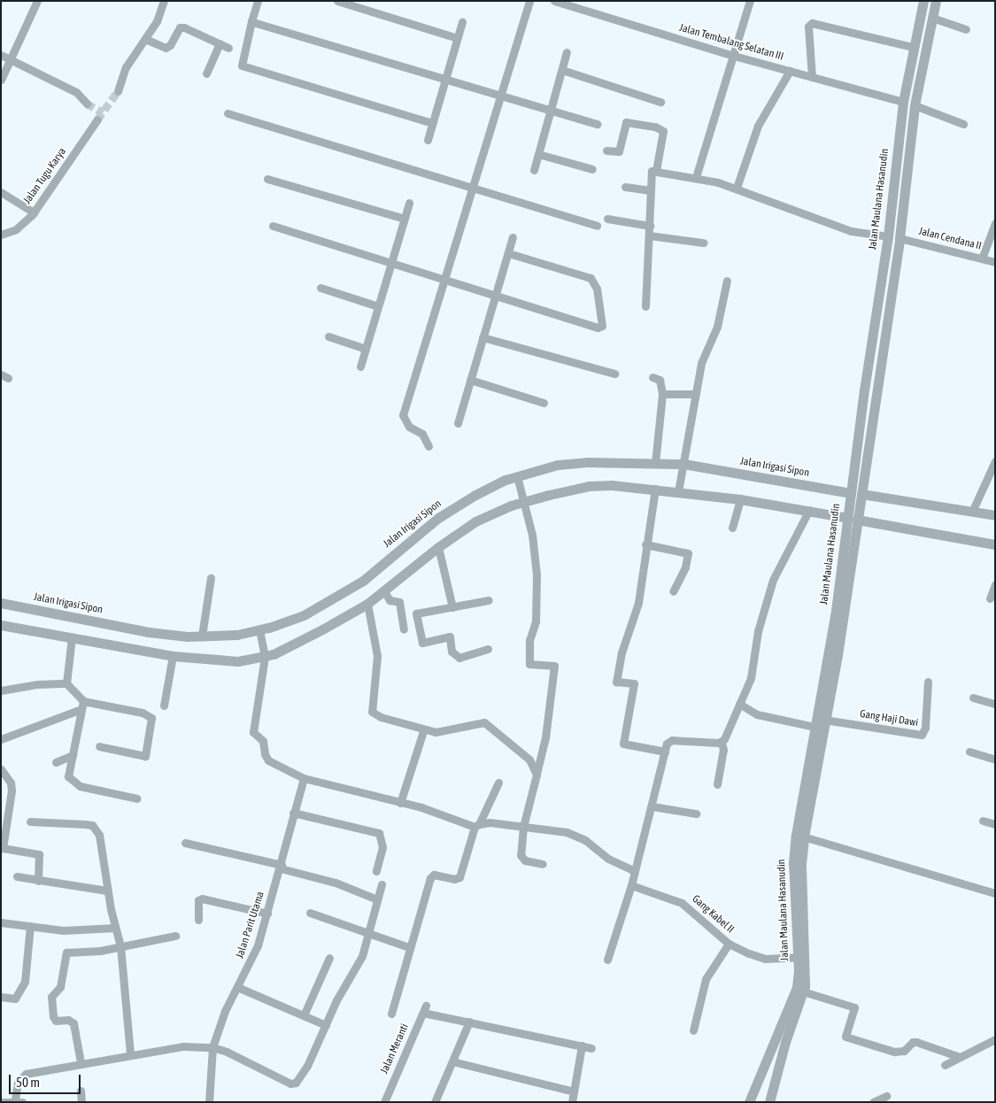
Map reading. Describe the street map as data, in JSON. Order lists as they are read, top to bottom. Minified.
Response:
{"streets":{"street":["Jalan Tembalang Selatan III","Jalan Tugu Karya","Jalan Maulana Hasanudin","Jalan Cendana II","Jalan Irigasi Sipon","Gang Haji Dawi","Gang Kabel II","Jalan Parit Utama","Jalan Meranti"]},"crossings":[["Jalan Tembalang Selatan III","Jalan Maulana Hasanudin"],["Jalan Maulana Hasanudin","Jalan Cendana II"],["Jalan Maulana Hasanudin","Jalan Irigasi Sipon"],["Jalan Maulana Hasanudin","Gang Haji Dawi"],["Jalan Maulana Hasanudin","Gang Kabel II"]],"scale_bar":"50 m"}
